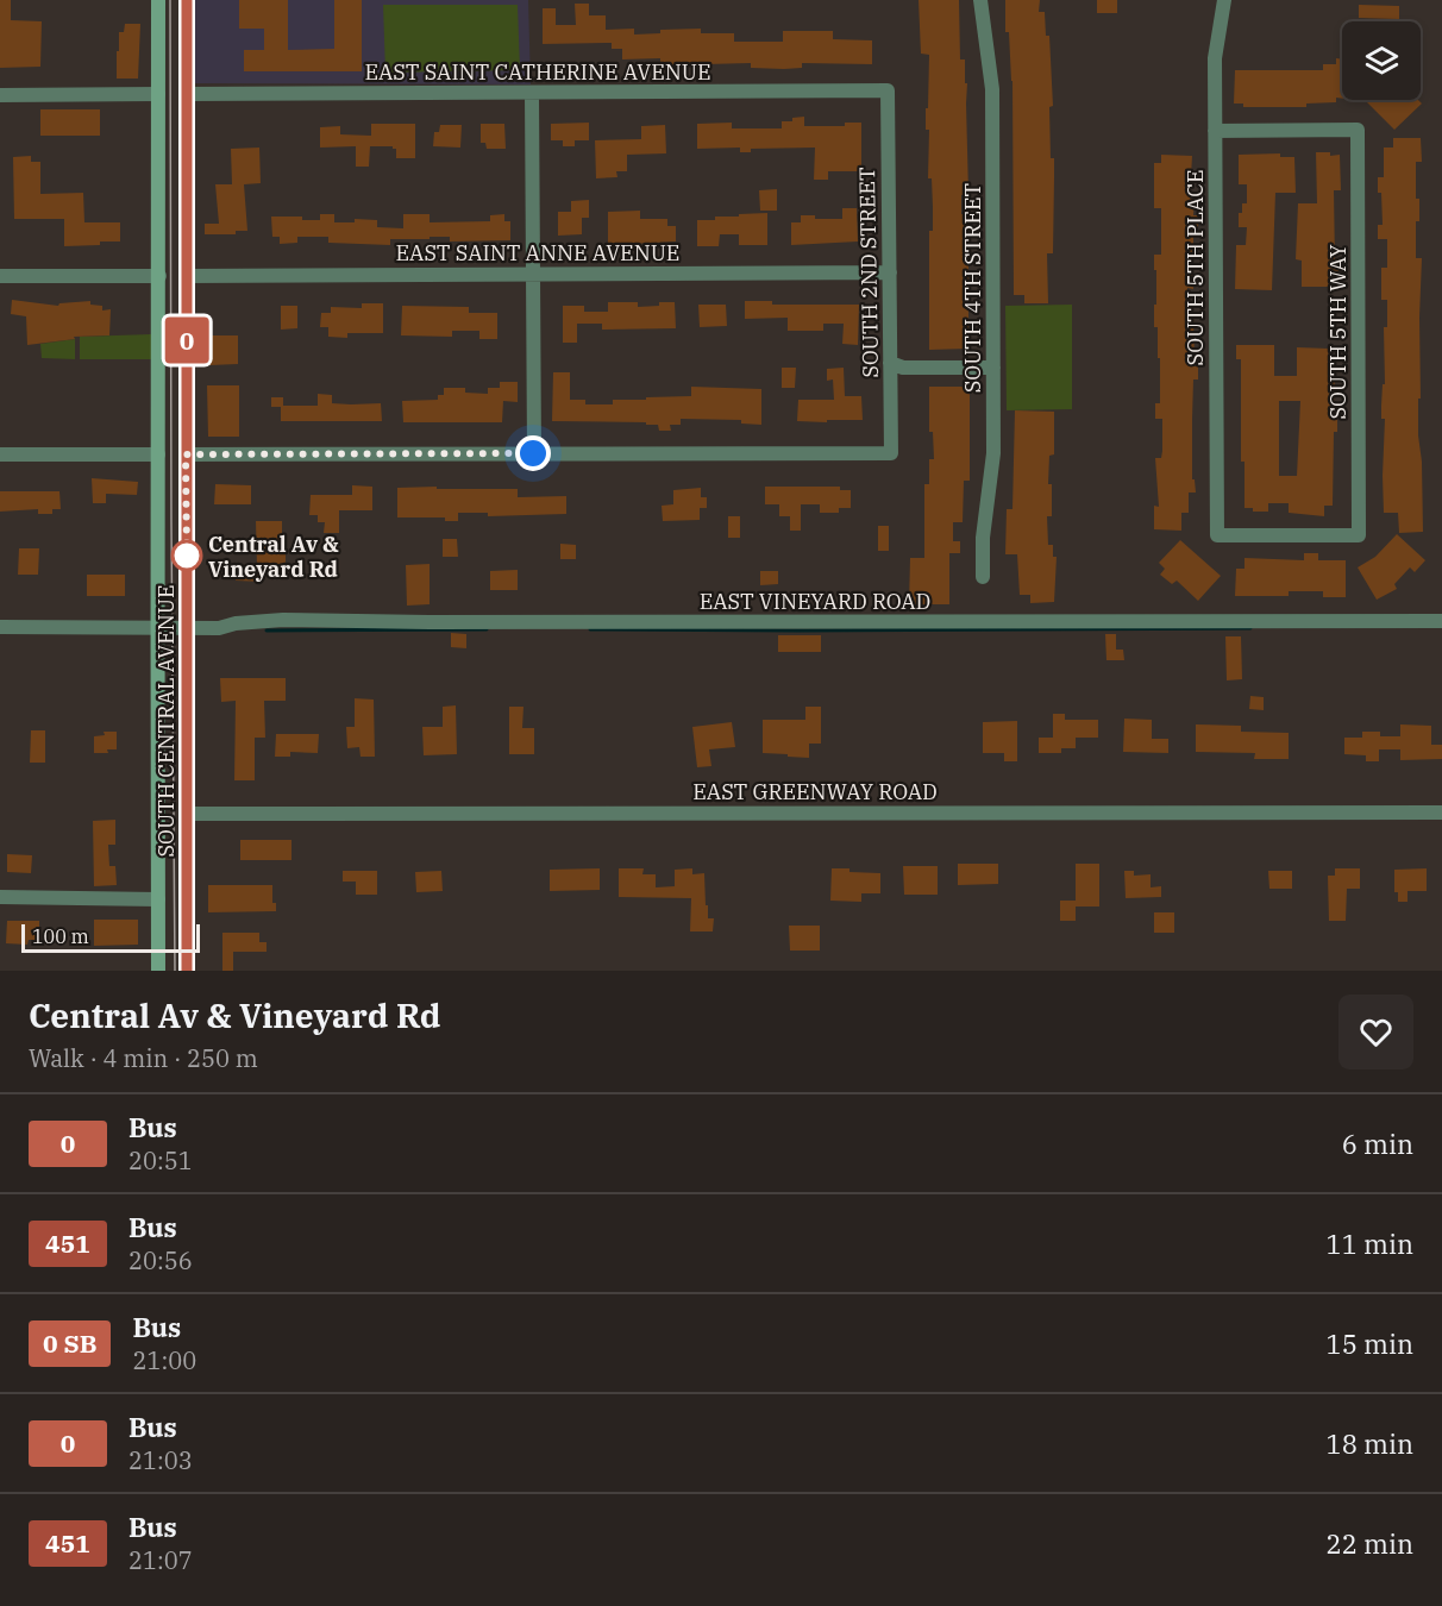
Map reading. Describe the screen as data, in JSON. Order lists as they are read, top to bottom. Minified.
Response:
{"streets":{"main road":["SOUTH CENTRAL AVENUE"],"street":["EAST SAINT CATHERINE AVENUE","EAST SAINT ANNE AVENUE","SOUTH 5TH PLACE","SOUTH 2ND STREET","SOUTH 4TH STREET","SOUTH 5TH WAY","EAST VINEYARD ROAD","EAST GREENWAY ROAD"]},"crossings":[["EAST SAINT CATHERINE AVENUE","SOUTH 2ND STREET"],["EAST SAINT CATHERINE AVENUE","SOUTH CENTRAL AVENUE"],["EAST SAINT ANNE AVENUE","SOUTH 2ND STREET"],["EAST SAINT ANNE AVENUE","SOUTH CENTRAL AVENUE"],["SOUTH 5TH PLACE","SOUTH 5TH WAY"],["EAST VINEYARD ROAD","SOUTH CENTRAL AVENUE"],["SOUTH CENTRAL AVENUE","EAST GREENWAY ROAD"]],"places":["Central Av & Vineyard Rd"],"lines":["bus line 0"],"scale_bar":"100 m","page":{"on_map":"0","scale":"100 m","heading":["Central Av & Vineyard Rd","Walk · 4 min · 250 m"],"list":[{"mark":"0","name":"Bus","note":"20:51","value":"6 min"},{"mark":"451","name":"Bus","note":"20:56","value":"11 min"},{"mark":"0 SB","name":"Bus","note":"21:00","value":"15 min"},{"mark":"0","name":"Bus","note":"21:03","value":"18 min"},{"mark":"451","name":"Bus","note":"21:07","value":"22 min"}]}}
